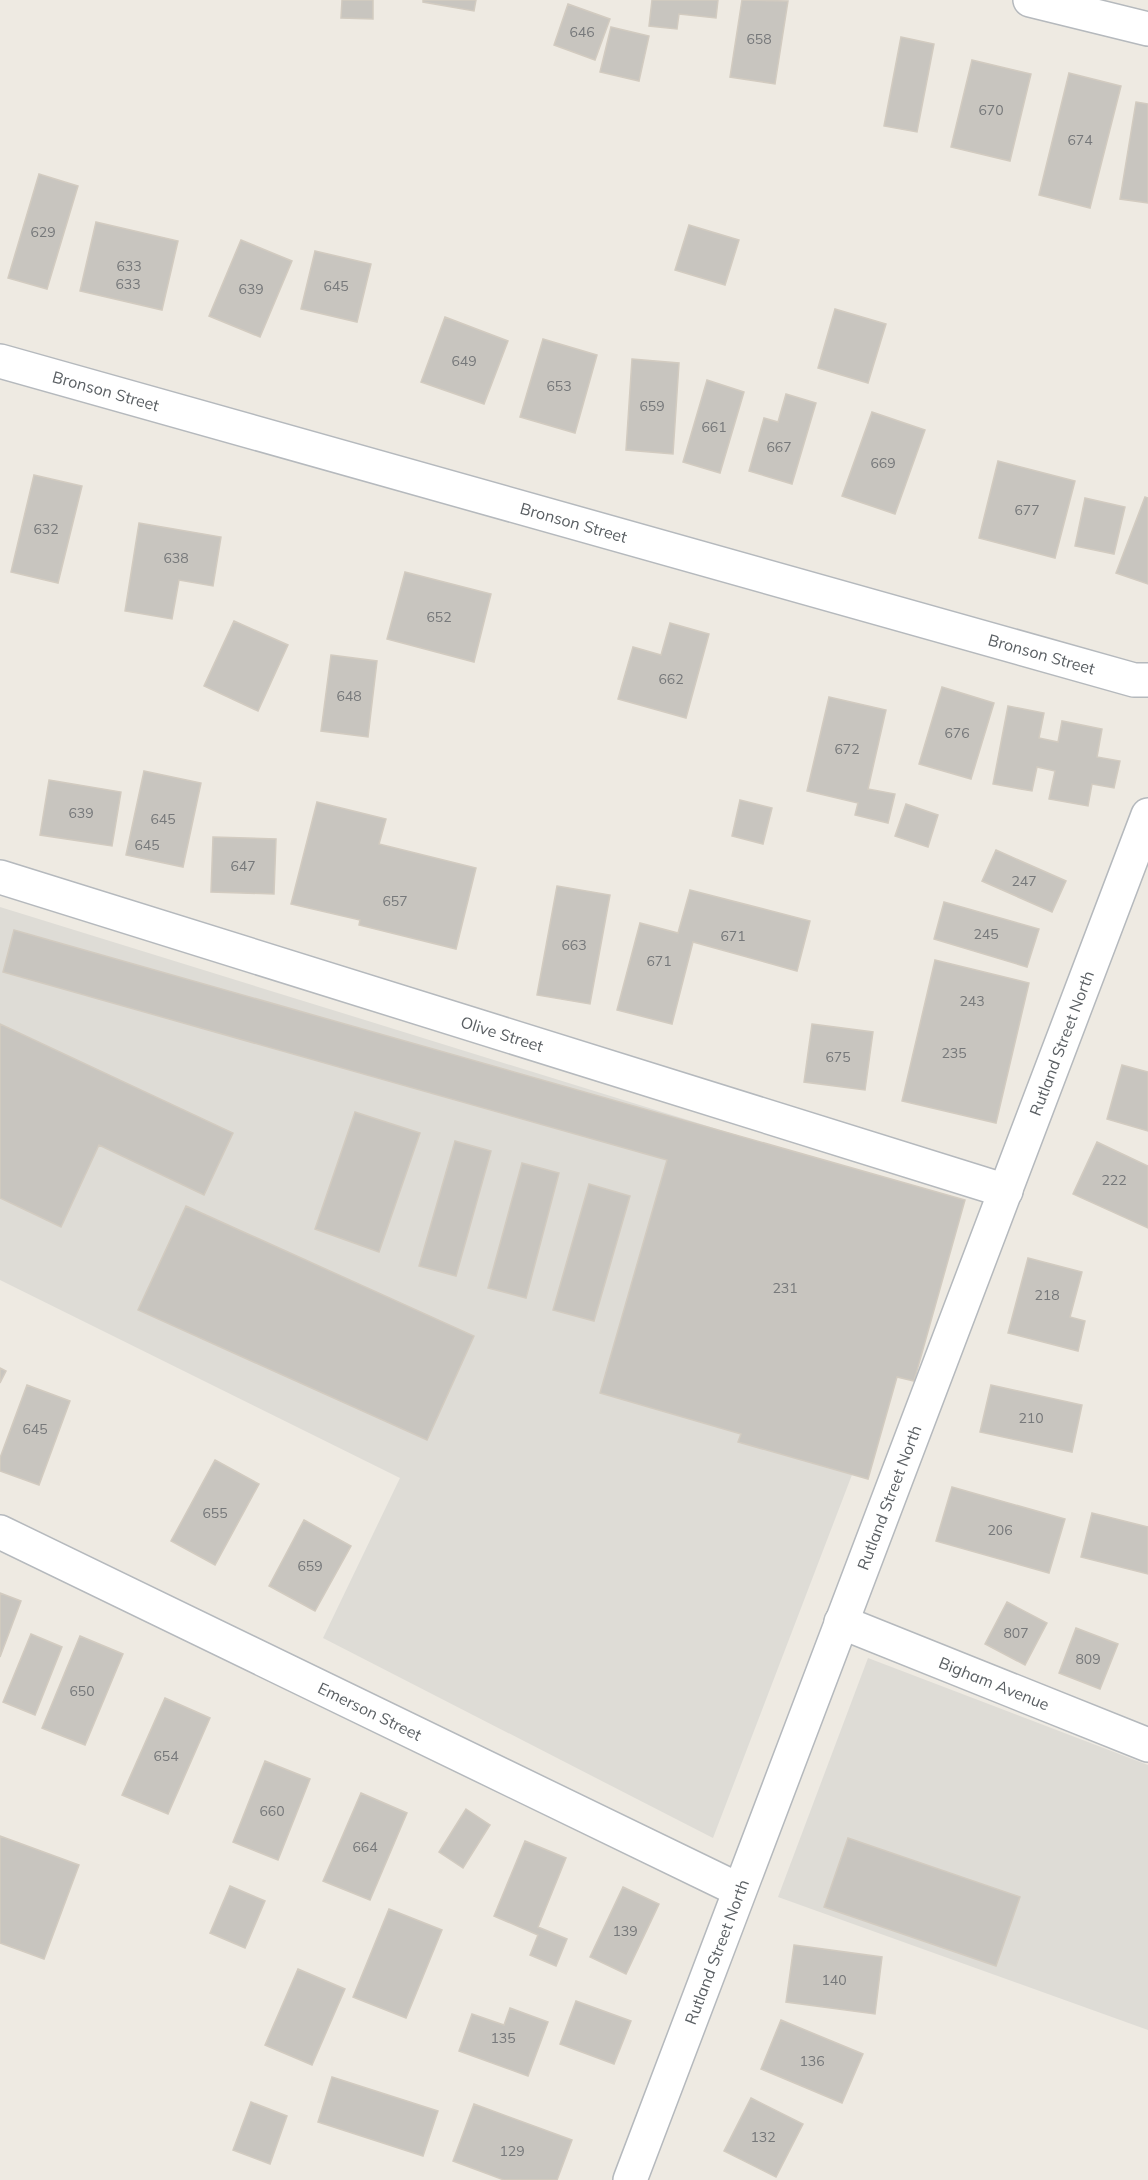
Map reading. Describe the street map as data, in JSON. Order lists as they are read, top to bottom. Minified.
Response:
{"streets":{"street":["Bronson Street","Olive Street","Rutland Street North","Bigham Avenue","Emerson Street"]},"crossings":[["Olive Street","Rutland Street North"],["Rutland Street North","Bigham Avenue"],["Rutland Street North","Emerson Street"]],"house_numbers":["646","658","670","674","629","633","633","645","639","649","653","659","661","667","669","677","632","638","652","662","648","676","672","639","645","645","647","247","657","245","671","663","671","243","235","675","222","231","218","210","645","655","206","659","807","809","650","654","660","664","139","140","135","136","132","129"]}
